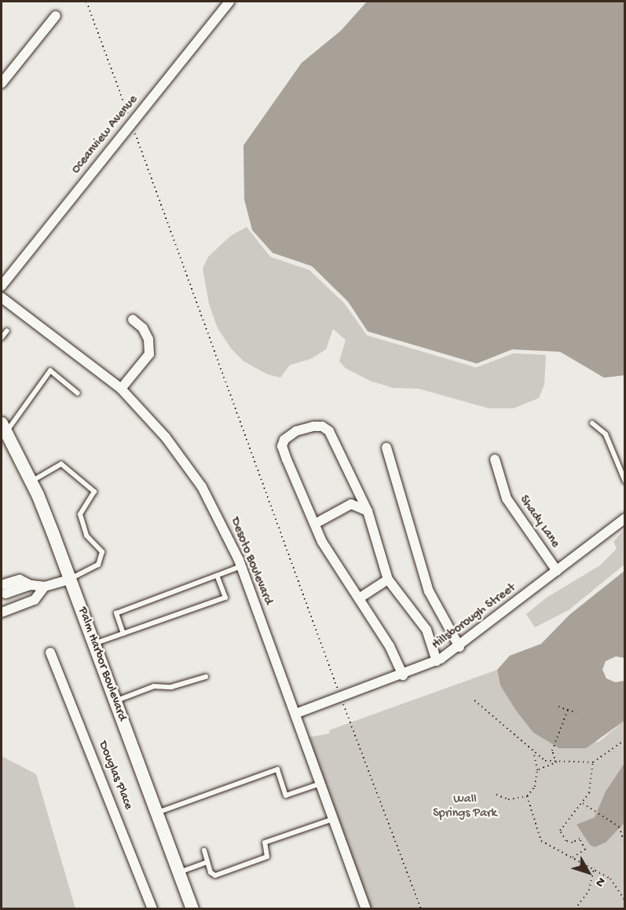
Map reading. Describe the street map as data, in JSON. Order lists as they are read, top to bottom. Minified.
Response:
{"streets":{"main road":["Palm Harbor Boulevard"],"street":["Oceanview Avenue","Shady Lane","Desoto Boulevard","Hillsborough Street","Douglas Place"]},"crossings":[["Shady Lane","Hillsborough Street"],["Desoto Boulevard","Hillsborough Street"]],"parks":["Wall Springs Park"],"north":"bottom right"}
